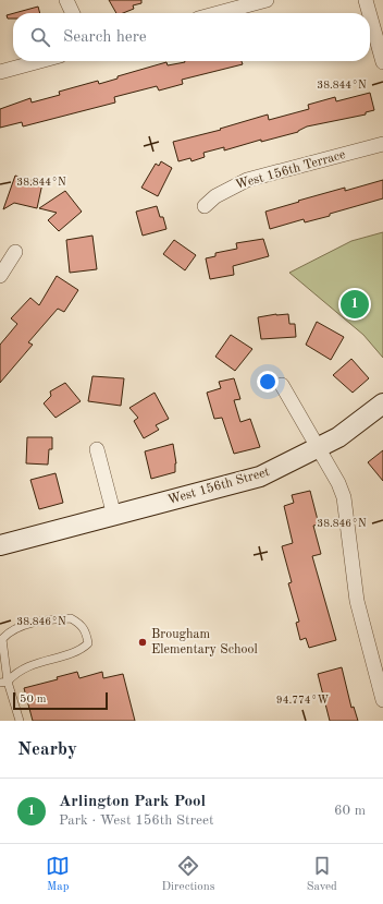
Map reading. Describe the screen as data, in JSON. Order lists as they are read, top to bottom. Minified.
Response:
{"streets":{"street":["West 156th Terrace","West 156th Street"]},"places":["Brougham Elementary School"],"scale_bar":"50 m","page":{"search":"Search here","pins":"1","scale":"50 m","heading":"Nearby","list":[{"mark":"1","name":"Arlington Park Pool","note":"Park · West 156th Street","value":"60 m"}],"nav":["Map","Directions","Saved"]},"coordinates":["38.844°N","38.846°N","94.774°W"]}
